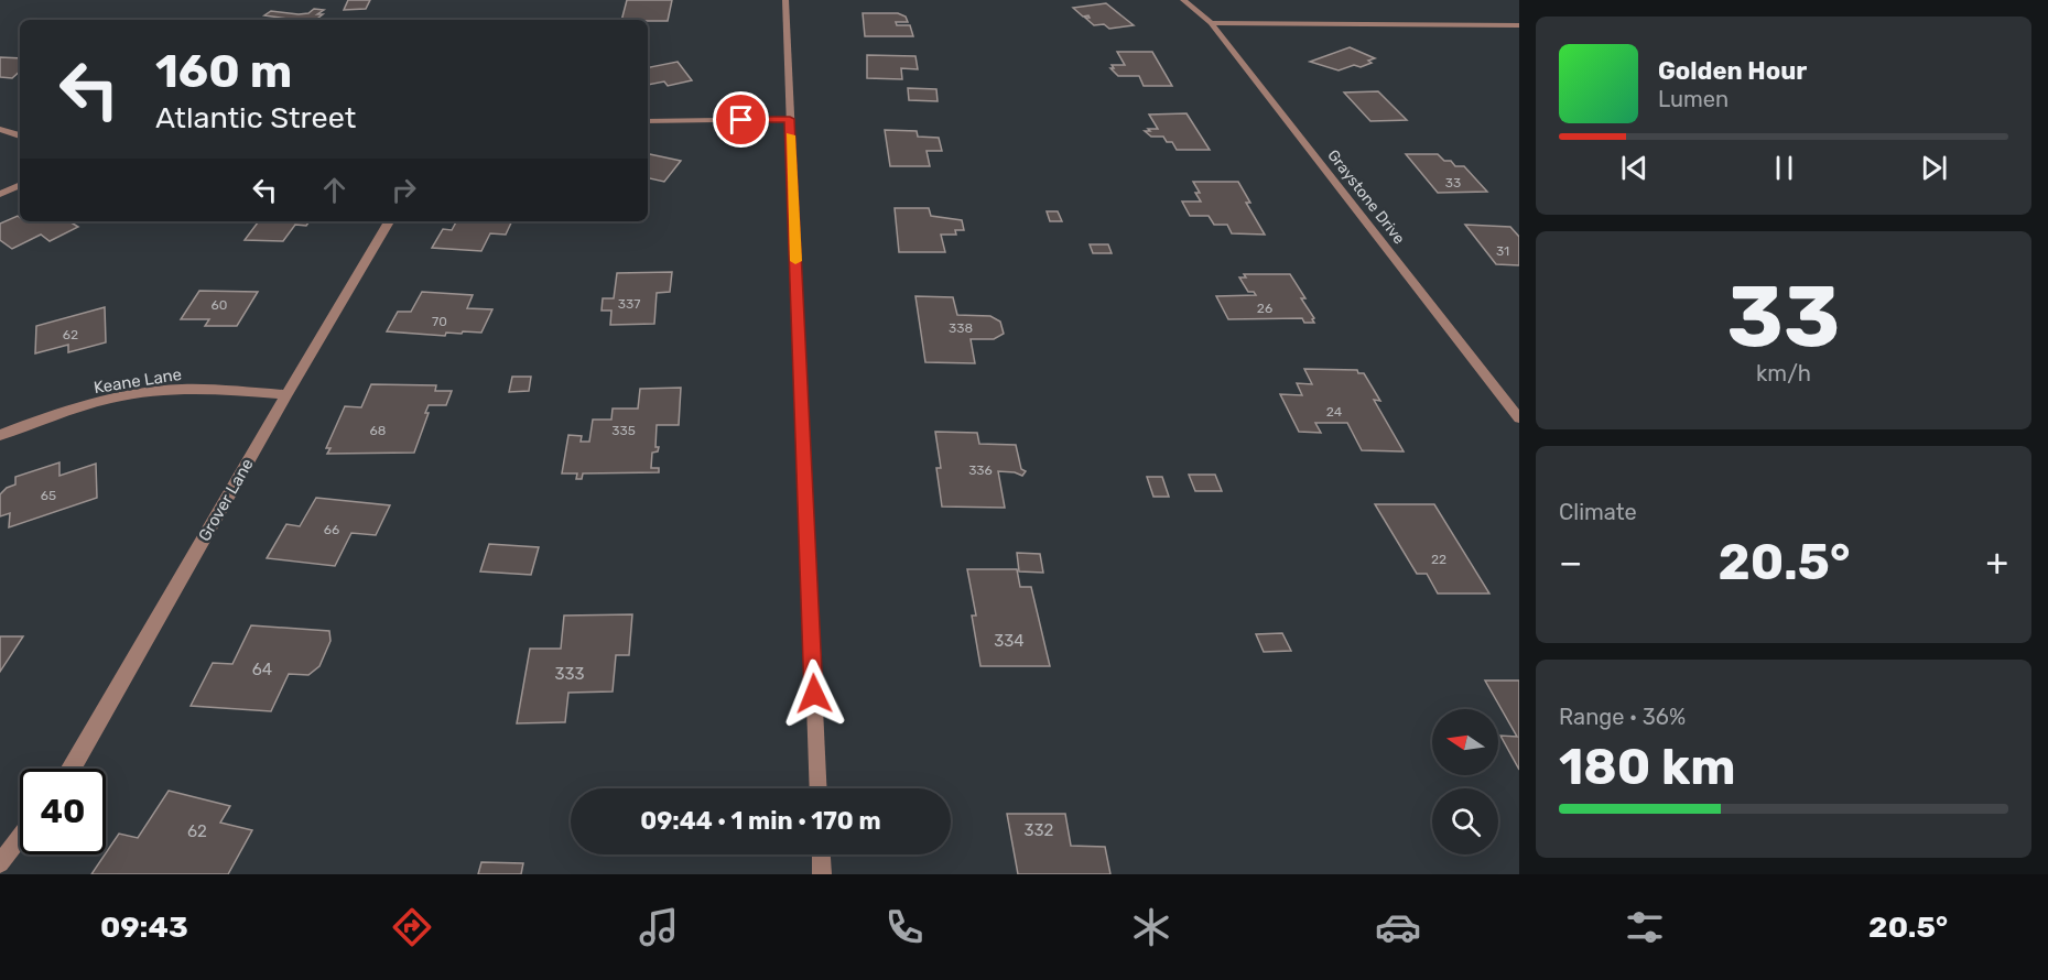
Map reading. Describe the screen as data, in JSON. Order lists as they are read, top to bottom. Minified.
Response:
{"streets":{"street":["Graystone Drive","Keane Lane","Grover Lane"]},"crossings":[["Keane Lane","Grover Lane"]],"house_numbers":["33","31","337","60","26","70","338","62","24","68","335","336","65","66","22","334","64","333","332","62"],"north":"left","page":{"turn":["160 m","Atlantic Street"],"song":["Golden Hour","Lumen"],"tile":[["33","km/h"],"Climate",["Range · 36%","180 km"]],"heat":["−","20.5°","+"],"limit":"40","trip":"09:44 · 1 min · 170 m","tabs":["09:43","20.5°"]}}
